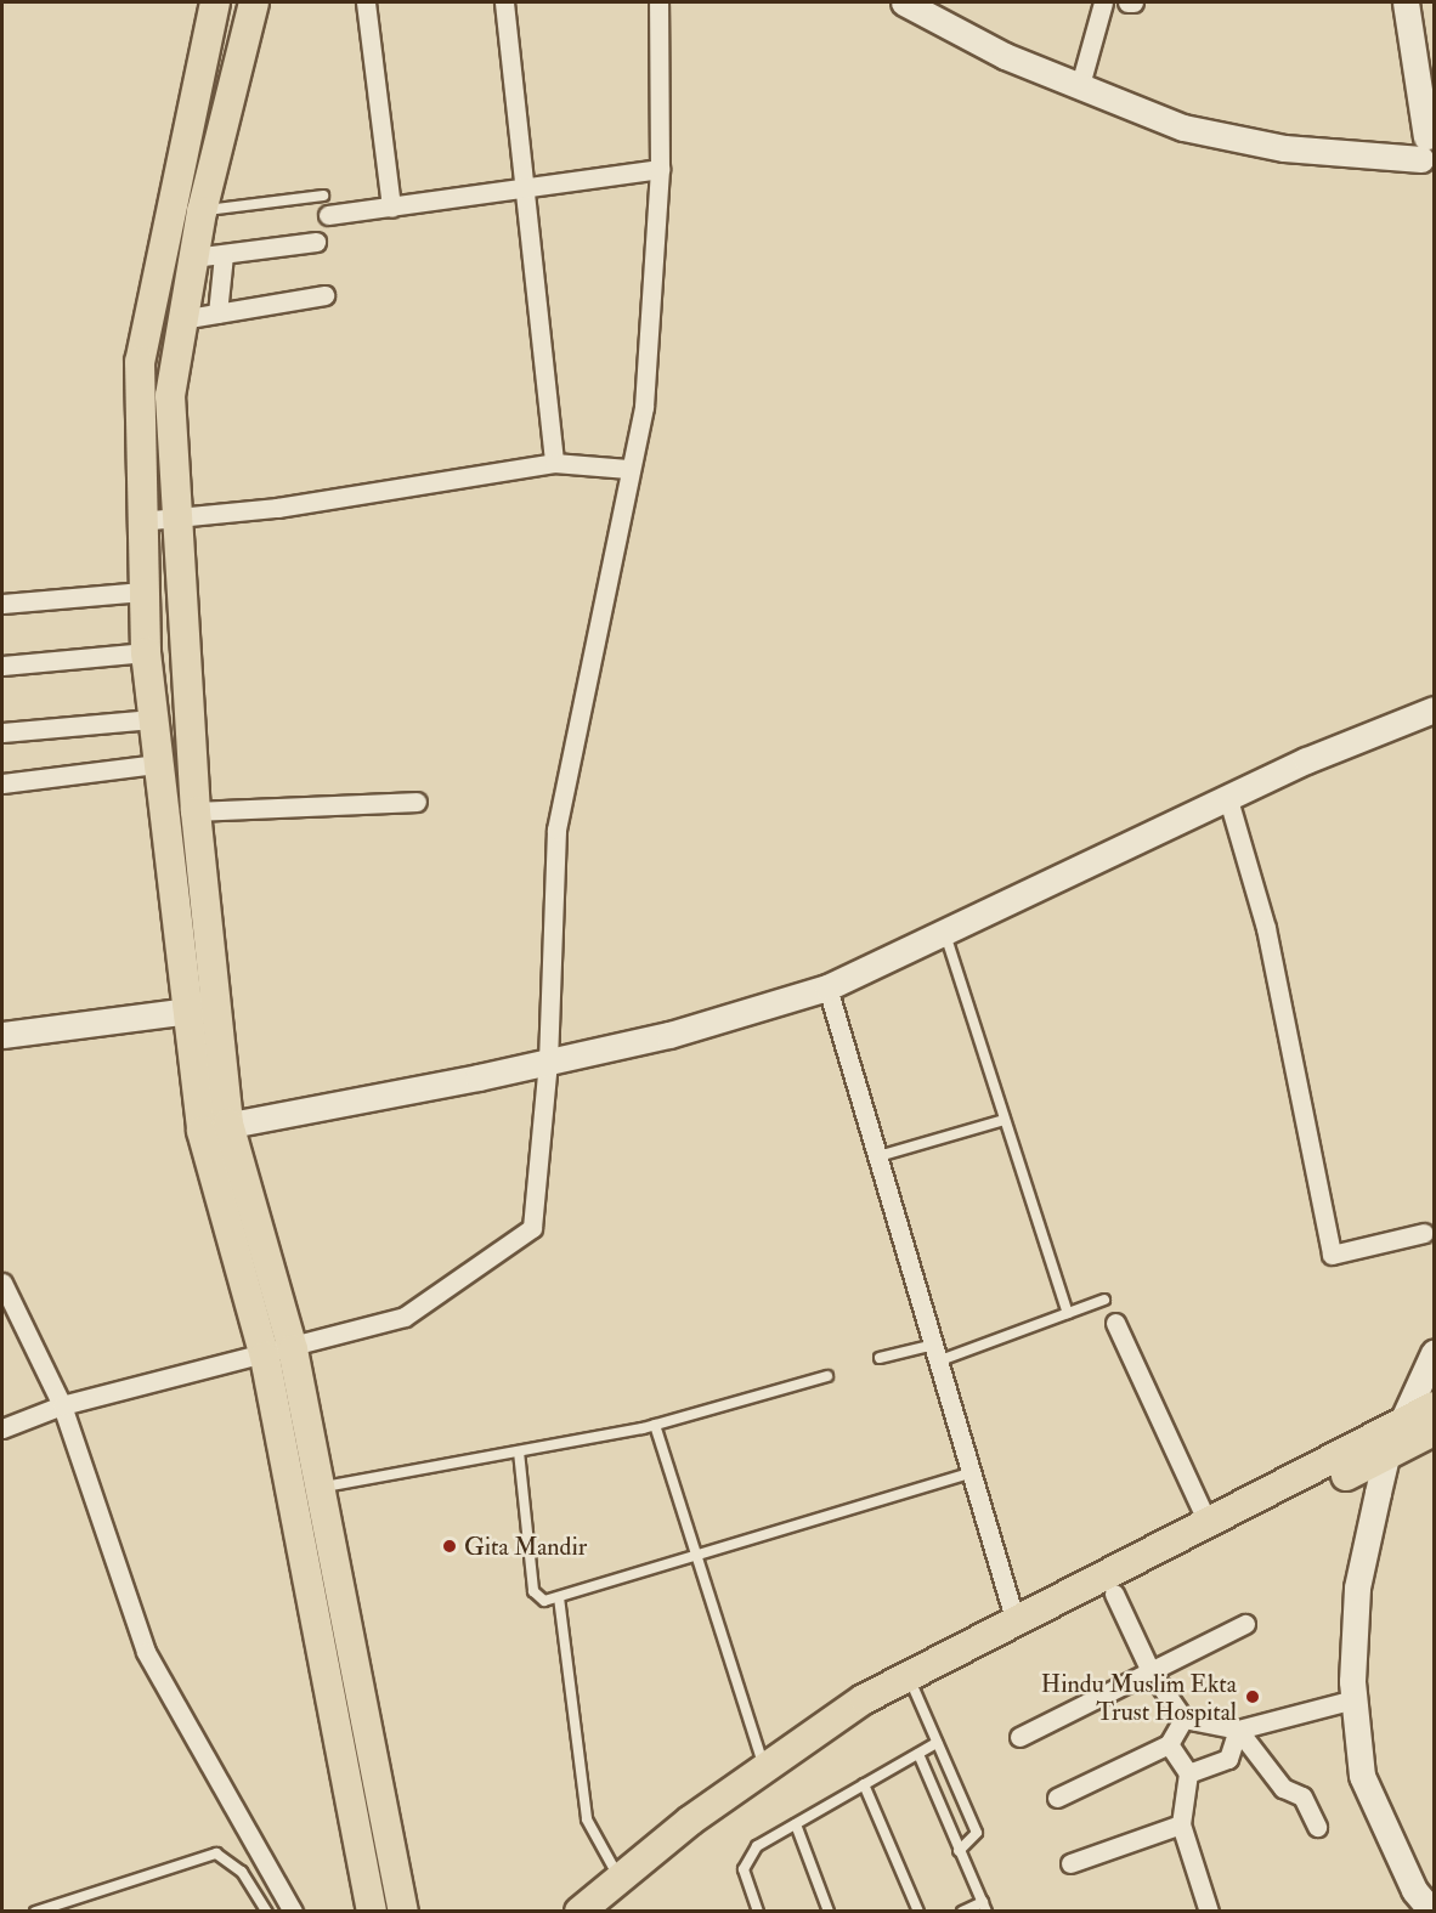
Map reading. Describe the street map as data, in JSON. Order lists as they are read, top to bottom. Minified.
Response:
{"places":["Gita Mandir","Hindu Muslim Ekta Trust Hospital"]}
